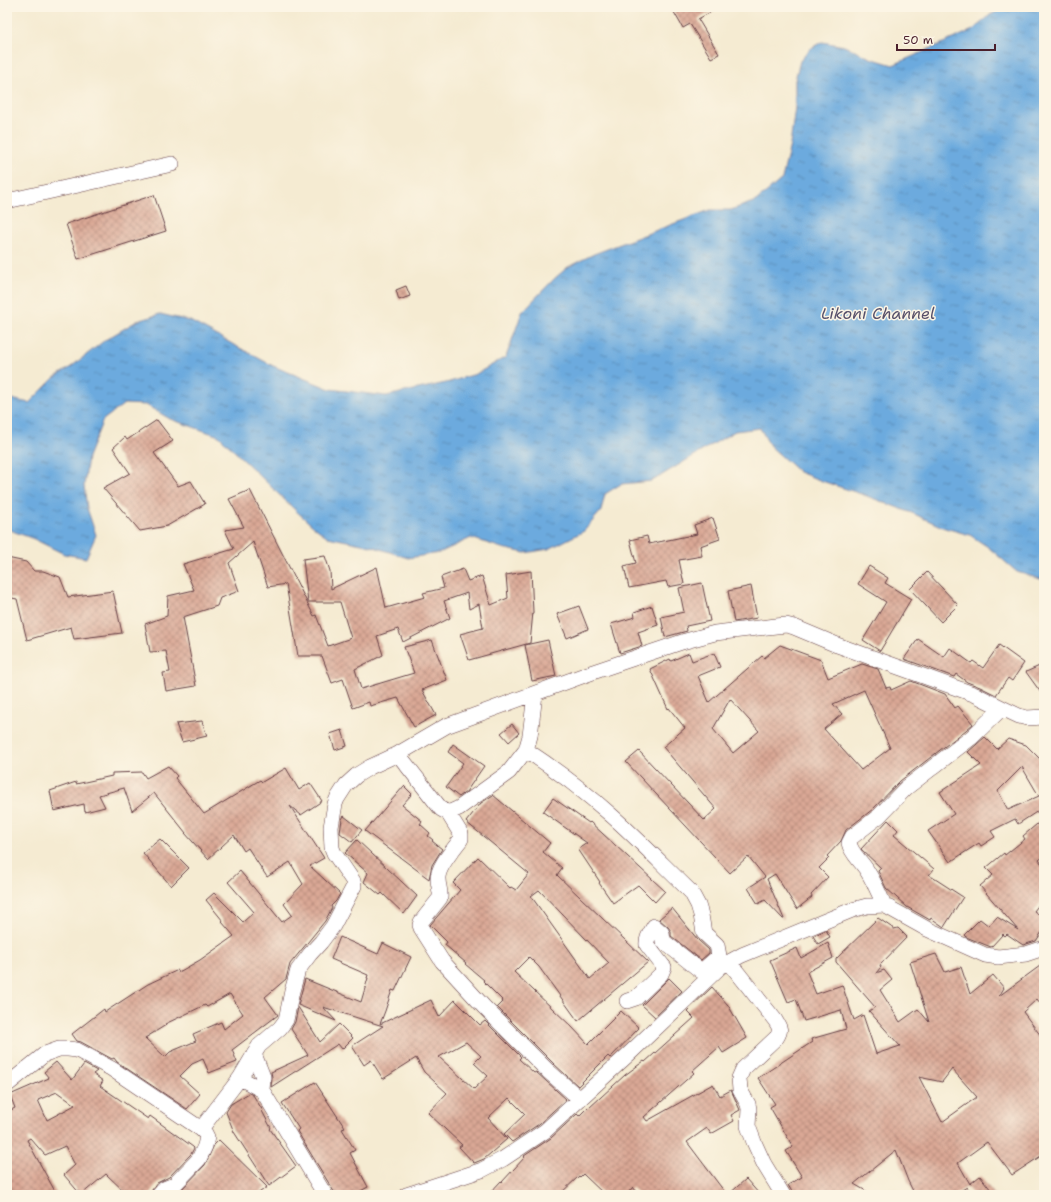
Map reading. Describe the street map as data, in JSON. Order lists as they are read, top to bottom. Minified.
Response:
{"water":["Likoni Channel"],"scale_bar":"50 m"}
